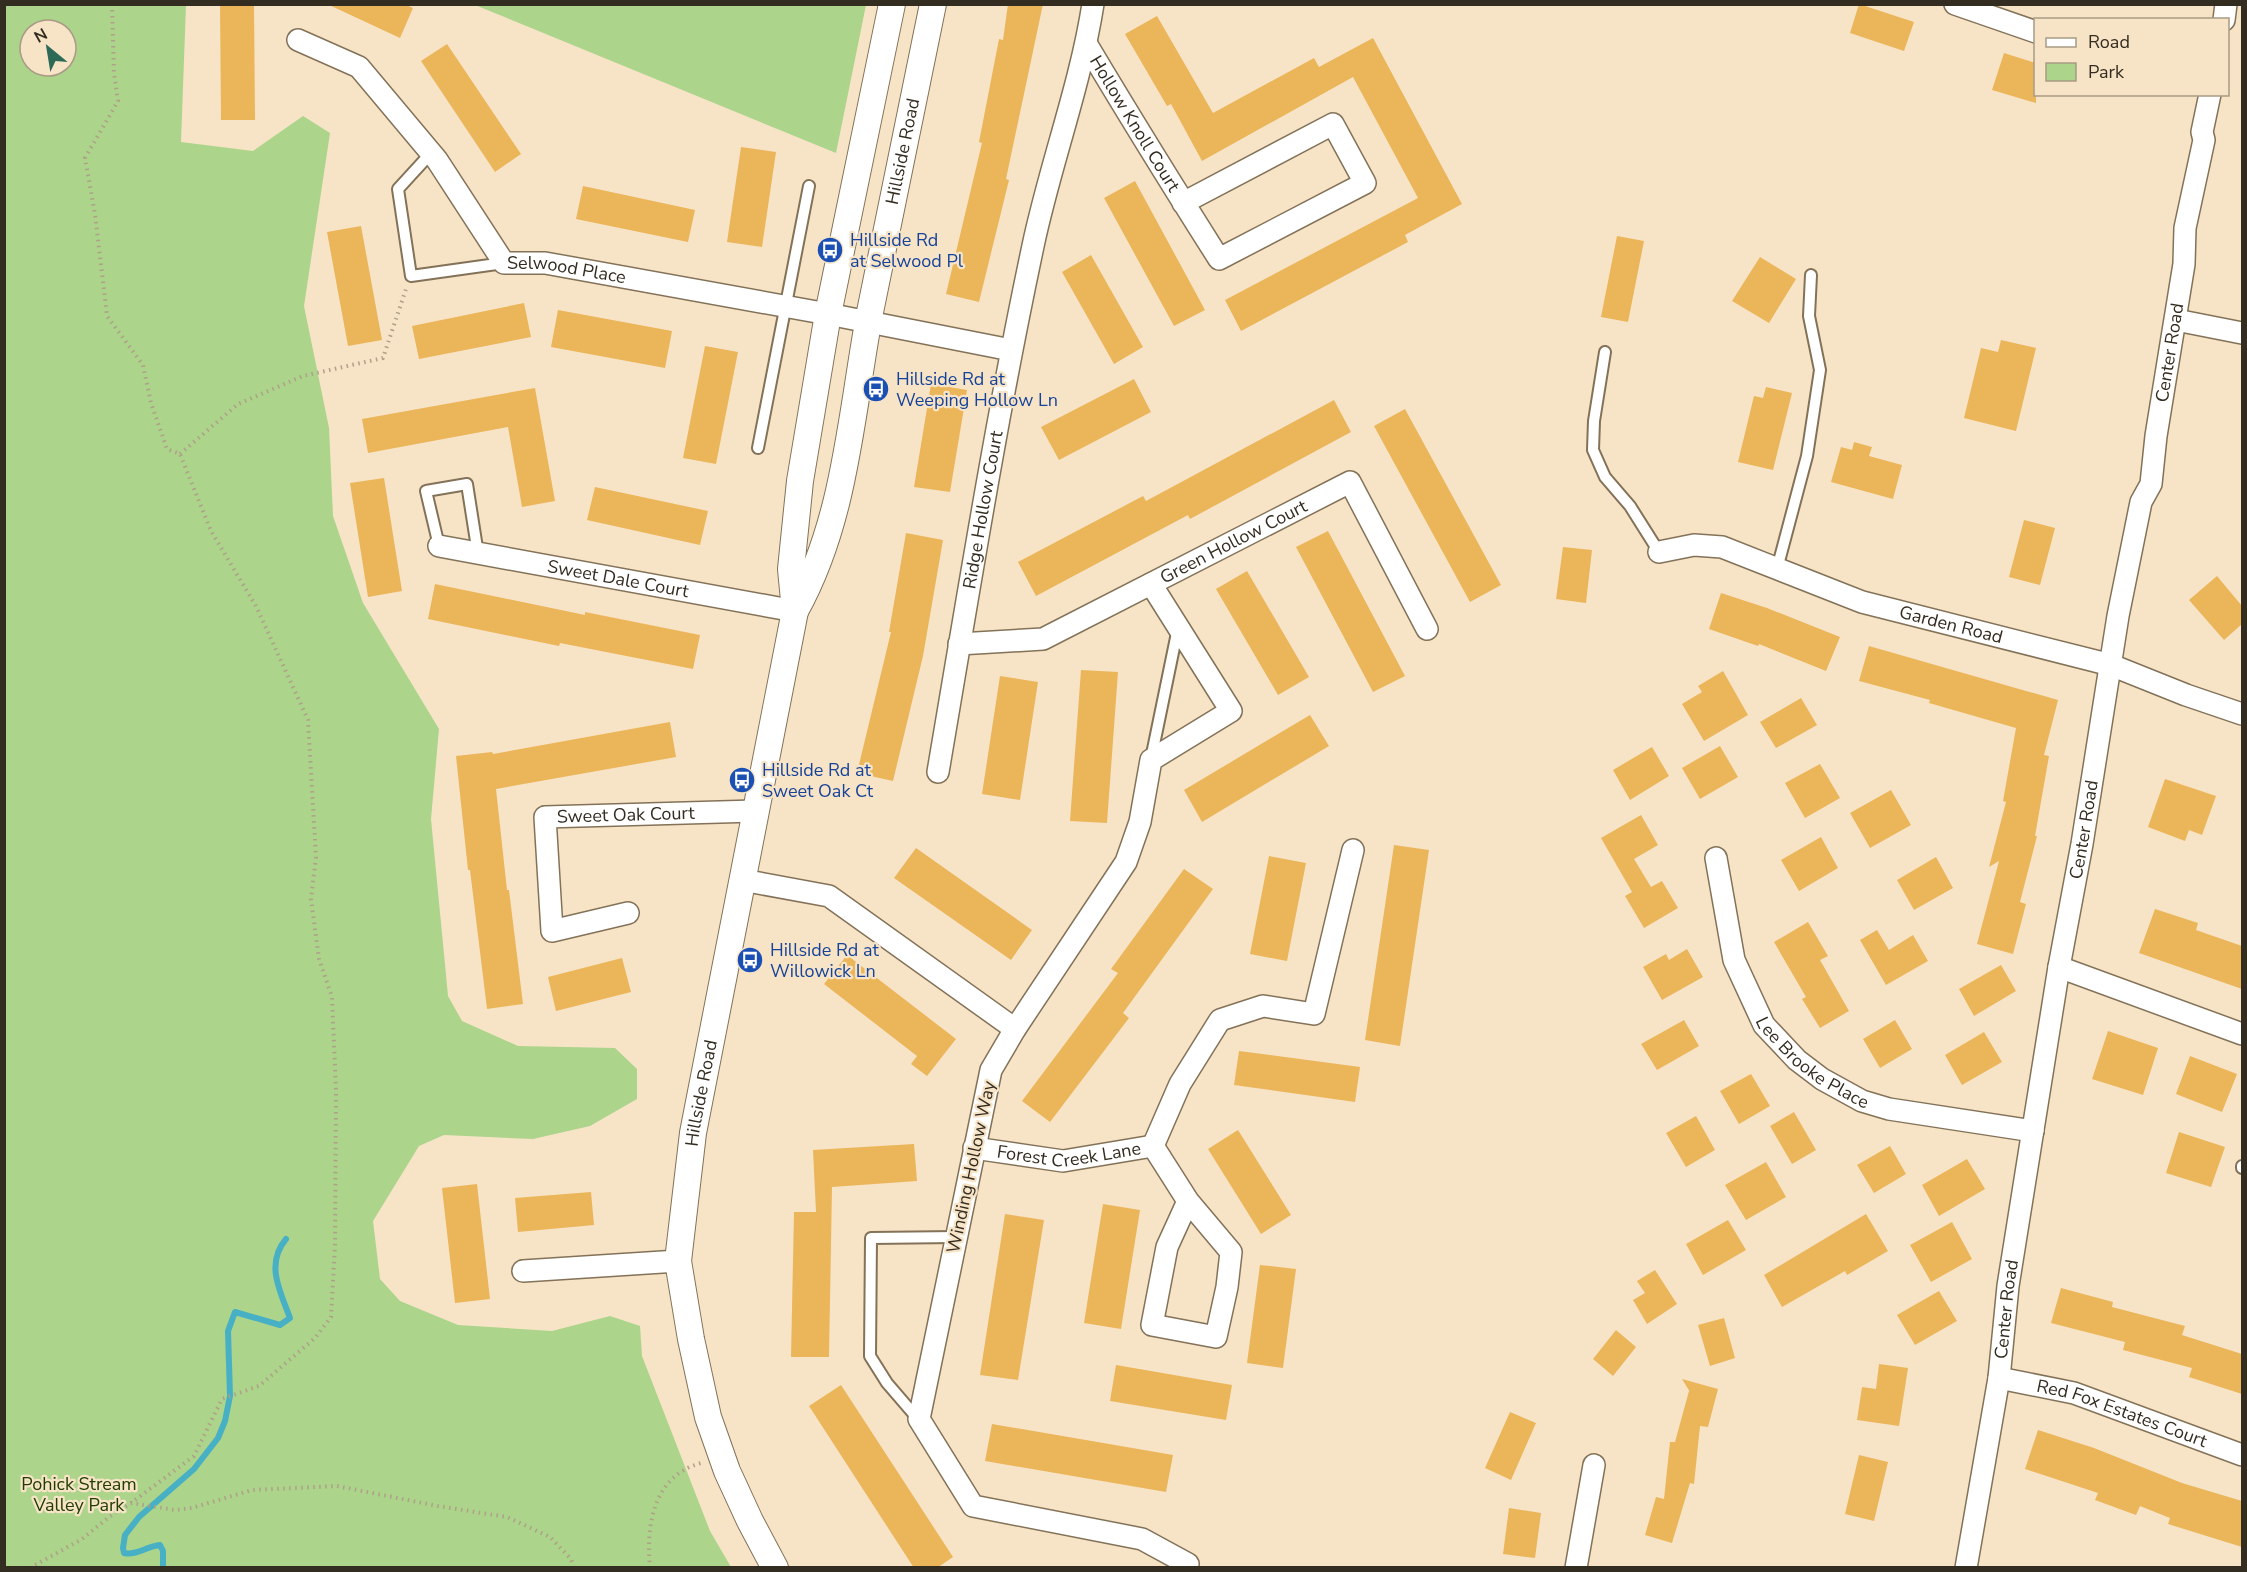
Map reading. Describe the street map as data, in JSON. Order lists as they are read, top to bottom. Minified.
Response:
{"streets":{"street":["Hollow Knoll Court","Hillside Road","Selwood Place","Center Road","Ridge Hollow Court","Green Hollow Court","Sweet Dale Court","Garden Road","Sweet Oak Court","Lee Brooke Place","Forest Creek Lane","Winding Hollow Way","Red Fox Estates Court"]},"crossings":[["Hollow Knoll Court","Ridge Hollow Court"],["Hillside Road","Selwood Place"],["Hillside Road","Sweet Dale Court"],["Hillside Road","Sweet Oak Court"],["Selwood Place","Ridge Hollow Court"],["Center Road","Garden Road"],["Center Road","Lee Brooke Place"],["Center Road","Red Fox Estates Court"],["Ridge Hollow Court","Green Hollow Court"],["Forest Creek Lane","Winding Hollow Way"]],"parks":["Pohick Stream Valley Park"],"places":{"bus stop":["Hillside Rd at Selwood Pl","Hillside Rd at Weeping Hollow Ln","Hillside Rd at Sweet Oak Ct","Hillside Rd at Willowick Ln"]},"legend":["Road","Park"],"north":"top left"}
